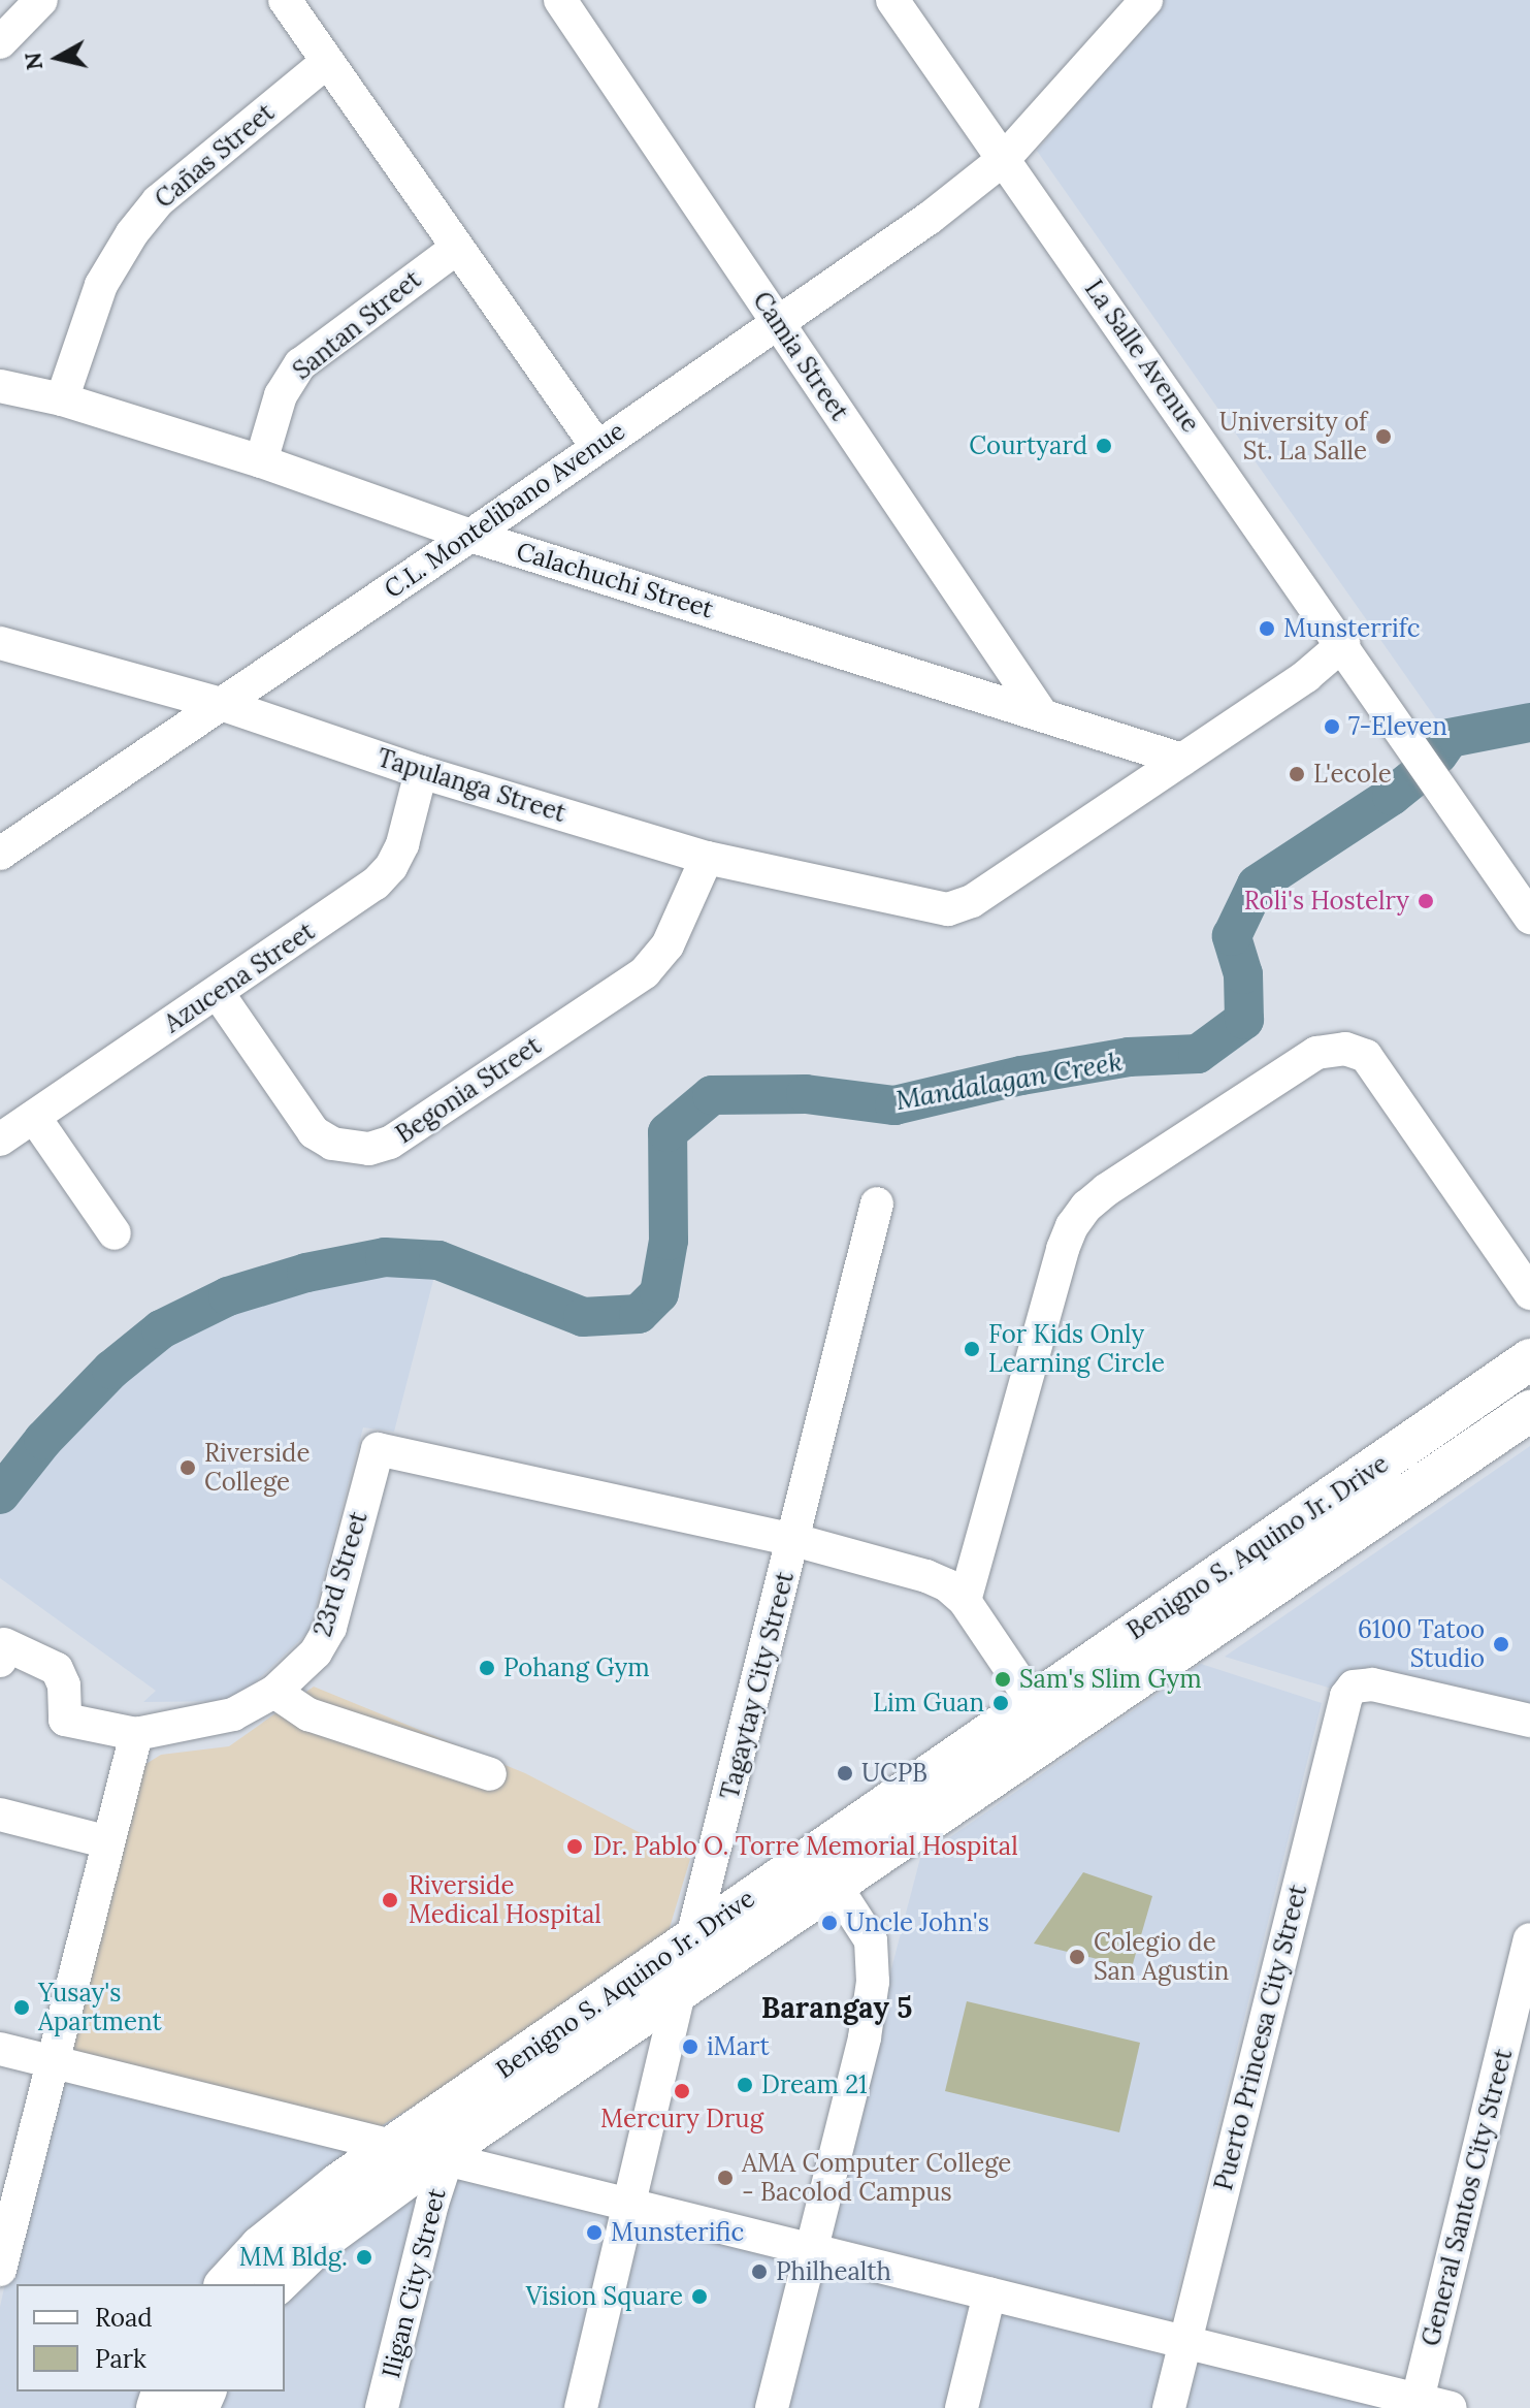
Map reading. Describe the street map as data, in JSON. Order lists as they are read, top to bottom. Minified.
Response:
{"streets":{"main road":["Benigno S. Aquino Jr. Drive"],"street":["Cañas Street","Santan Street","Camia Street","La Salle Avenue","C.L. Montelibano Avenue","Calachuchi Street","Tapulanga Street","Azucena Street","Begonia Street","23rd Street","Tagaytay City Street","Puerto Princesa City Street","General Santos City Street","Iligan City Street"]},"crossings":[["Cañas Street","Calachuchi Street"],["Santan Street","Calachuchi Street"],["Camia Street","C.L. Montelibano Avenue"],["Camia Street","Calachuchi Street"],["La Salle Avenue","C.L. Montelibano Avenue"],["C.L. Montelibano Avenue","Calachuchi Street"],["C.L. Montelibano Avenue","Tapulanga Street"],["Calachuchi Street","Tapulanga Street"],["Tapulanga Street","Azucena Street"],["Tapulanga Street","Begonia Street"],["Azucena Street","Begonia Street"],["Benigno S. Aquino Jr. Drive","Tagaytay City Street"],["Benigno S. Aquino Jr. Drive","Iligan City Street"],["23rd Street","Tagaytay City Street"]],"districts":["Barangay 5"],"water":["Mandalagan Creek"],"places":["University of St. La Salle","Courtyard","Munsterrifc","7-Eleven","L'ecole","Roli's Hostelry","For Kids Only Learning Circle","Riverside College","6100 Tatoo Studio","Pohang Gym","Sam's Slim Gym","Lim Guan","UCPB","Dr. Pablo O. Torre Memorial Hospital","Riverside Medical Hospital","Uncle John's","Colegio de San Agustin","Yusay's Apartment","iMart","Dream 21","Mercury Drug","AMA Computer College - Bacolod Campus","Munsterific","MM Bldg.","Philhealth","Vision Square"],"legend":["Road","Park"],"north":"left"}
